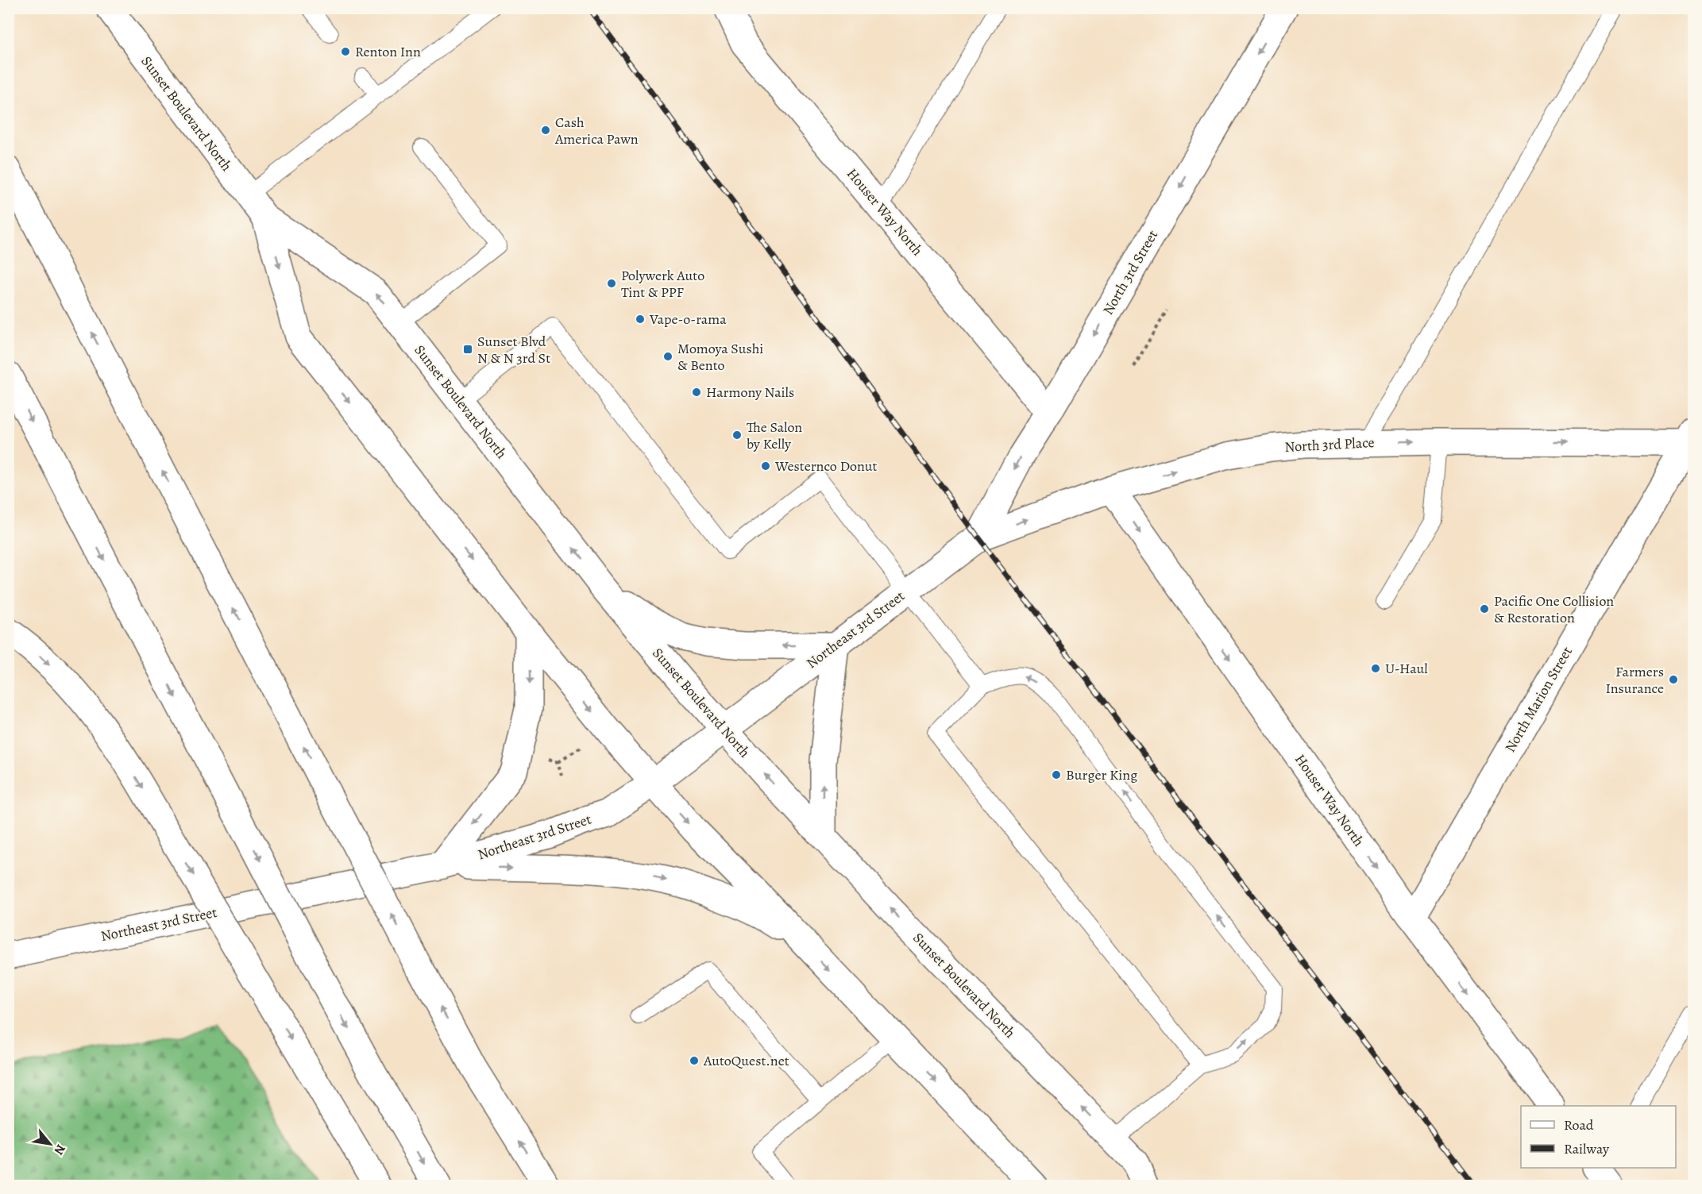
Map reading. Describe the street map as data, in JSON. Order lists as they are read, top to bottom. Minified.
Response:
{"streets":{"main road":["Sunset Boulevard North","Houser Way North","North 3rd Street","North 3rd Place","Northeast 3rd Street","North Marion Street"]},"crossings":[["Sunset Boulevard North","Northeast 3rd Street"],["Houser Way North","North 3rd Street"],["Houser Way North","North 3rd Place"],["Houser Way North","North Marion Street"],["North 3rd Street","North 3rd Place"],["North 3rd Street","Northeast 3rd Street"],["North 3rd Place","Northeast 3rd Street"],["North 3rd Place","North Marion Street"]],"one_way":["Houser Way North","North 3rd Street","North 3rd Place"],"places":{"other":["Renton Inn","Cash America Pawn","Polywerk Auto Tint & PPF","Vape-o-rama","Momoya Sushi & Bento","Harmony Nails","The Salon by Kelly","Westernco Donut","Pacific One Collision & Restoration","U-Haul","Farmers Insurance","Burger King","AutoQuest.net"],"transit":["Sunset Blvd N & N 3rd St"]},"legend":["Road","Railway"],"north":"bottom right"}
